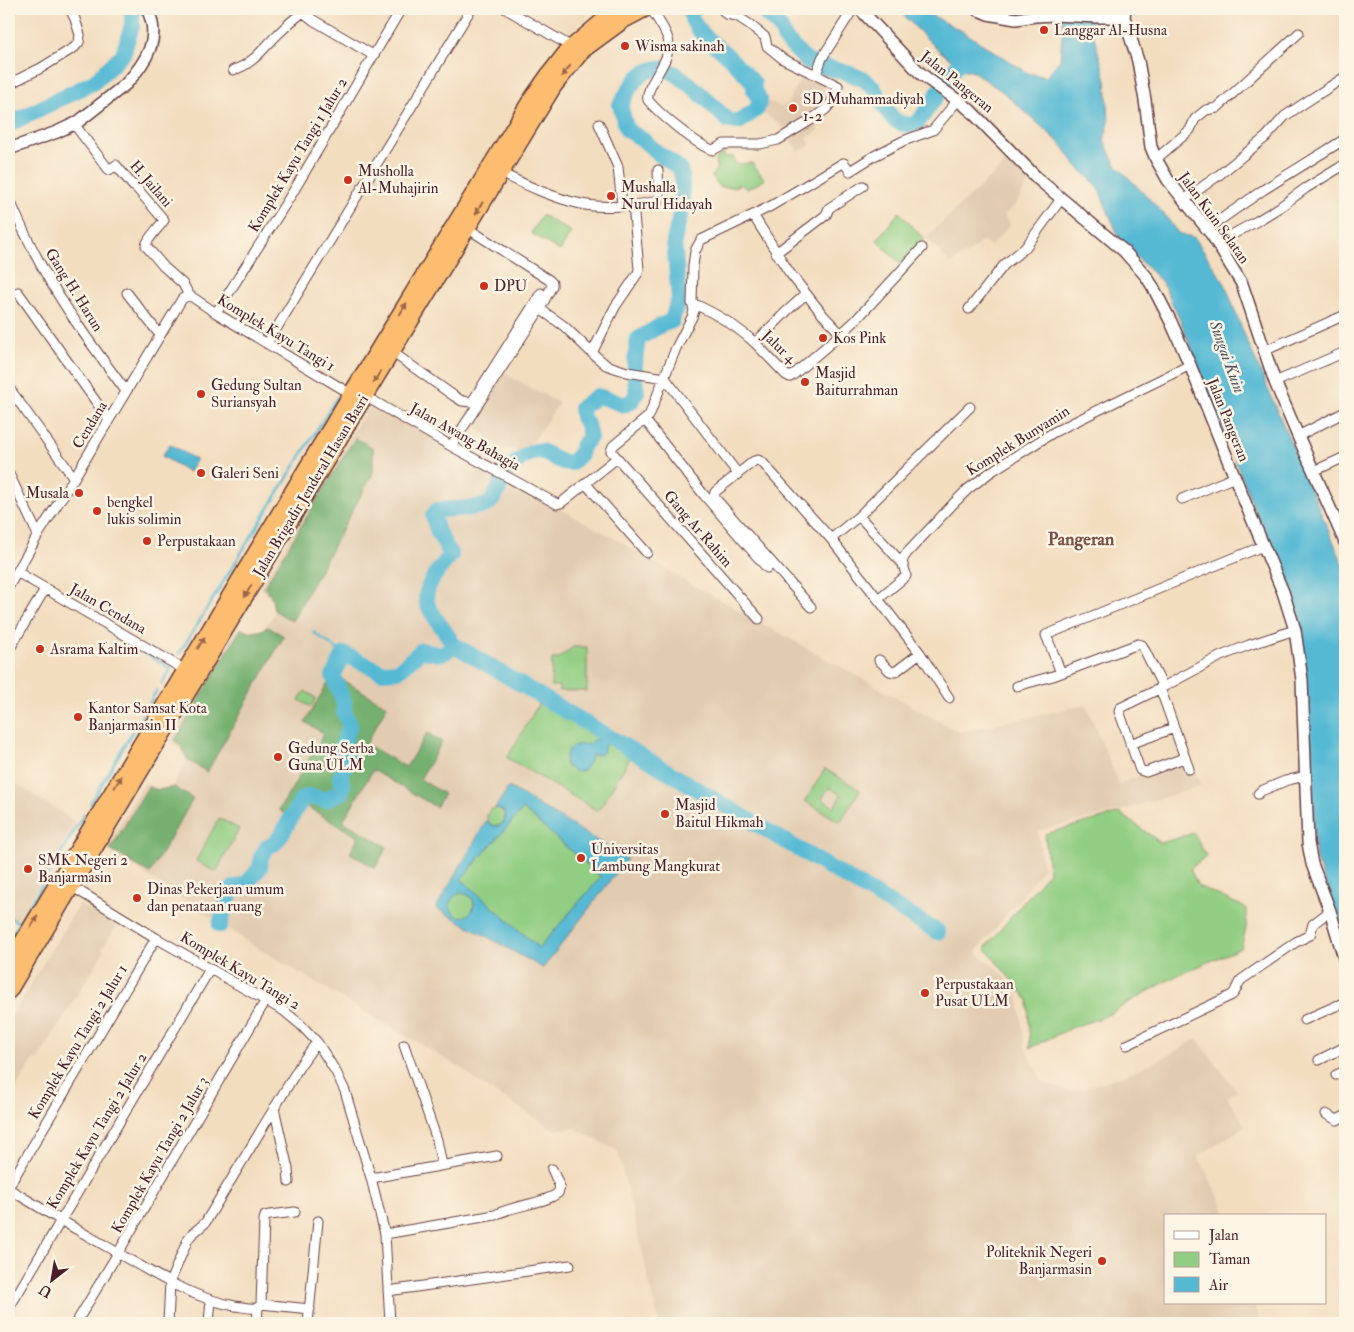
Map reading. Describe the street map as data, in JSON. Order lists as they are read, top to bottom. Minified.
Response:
{"streets":{"highway":["Jalan Brigadir Jenderal Hasan Basri"],"street":["Jalan Pangeran","Komplek Kayu Tangi 1 Jalur 2","H. Jailani","Jalan Kuin Selatan","Gang H. Harun","Komplek Kayu Tangi 1","Jalur 4","Cendana","Jalan Awang Bahagia","Komplek Bunyamin","Gang Ar Rahim","Jalan Cendana","Komplek Kayu Tangi 2","Komplek Kayu Tangi 2 Jalur 1","Komplek Kayu Tangi 2 Jalur 2","Komplek Kayu Tangi 2 Jalur 3"]},"crossings":[["Jalan Pangeran","Komplek Bunyamin"],["Komplek Kayu Tangi 1 Jalur 2","Komplek Kayu Tangi 1"],["H. Jailani","Komplek Kayu Tangi 1"],["H. Jailani","Cendana"],["Gang H. Harun","Cendana"],["Komplek Kayu Tangi 1","Cendana"],["Komplek Kayu Tangi 1","Jalan Awang Bahagia"],["Komplek Kayu Tangi 1","Jalan Brigadir Jenderal Hasan Basri"],["Cendana","Jalan Cendana"],["Jalan Awang Bahagia","Jalan Brigadir Jenderal Hasan Basri"],["Jalan Brigadir Jenderal Hasan Basri","Jalan Cendana"],["Jalan Brigadir Jenderal Hasan Basri","Komplek Kayu Tangi 2"],["Komplek Kayu Tangi 2","Komplek Kayu Tangi 2 Jalur 1"],["Komplek Kayu Tangi 2","Komplek Kayu Tangi 2 Jalur 2"],["Komplek Kayu Tangi 2","Komplek Kayu Tangi 2 Jalur 3"]],"districts":["Pangeran"],"water":["Sungai Kuin"],"places":["Langgar Al-Husna","Wisma sakinah","SD Muhammadiyah 1-2","Musholla Al-Muhajirin","Mushalla Nurul Hidayah","DPU","Kos Pink","Masjid Baiturrahman","Gedung Sultan Suriansyah","Galeri Seni","Musala","bengkel lukis solimin","Perpustakaan","Asrama Kaltim","Kantor Samsat Kota Banjarmasin II","Gedung Serba Guna ULM","Masjid Baitul Hikmah","Universitas Lambung Mangkurat","SMK Negeri 2 Banjarmasin","Dinas Pekerjaan umum dan penataan ruang","Perpustakaan Pusat ULM","Politeknik Negeri Banjarmasin"],"legend":["Jalan","Taman","Air"],"north":"bottom left"}
